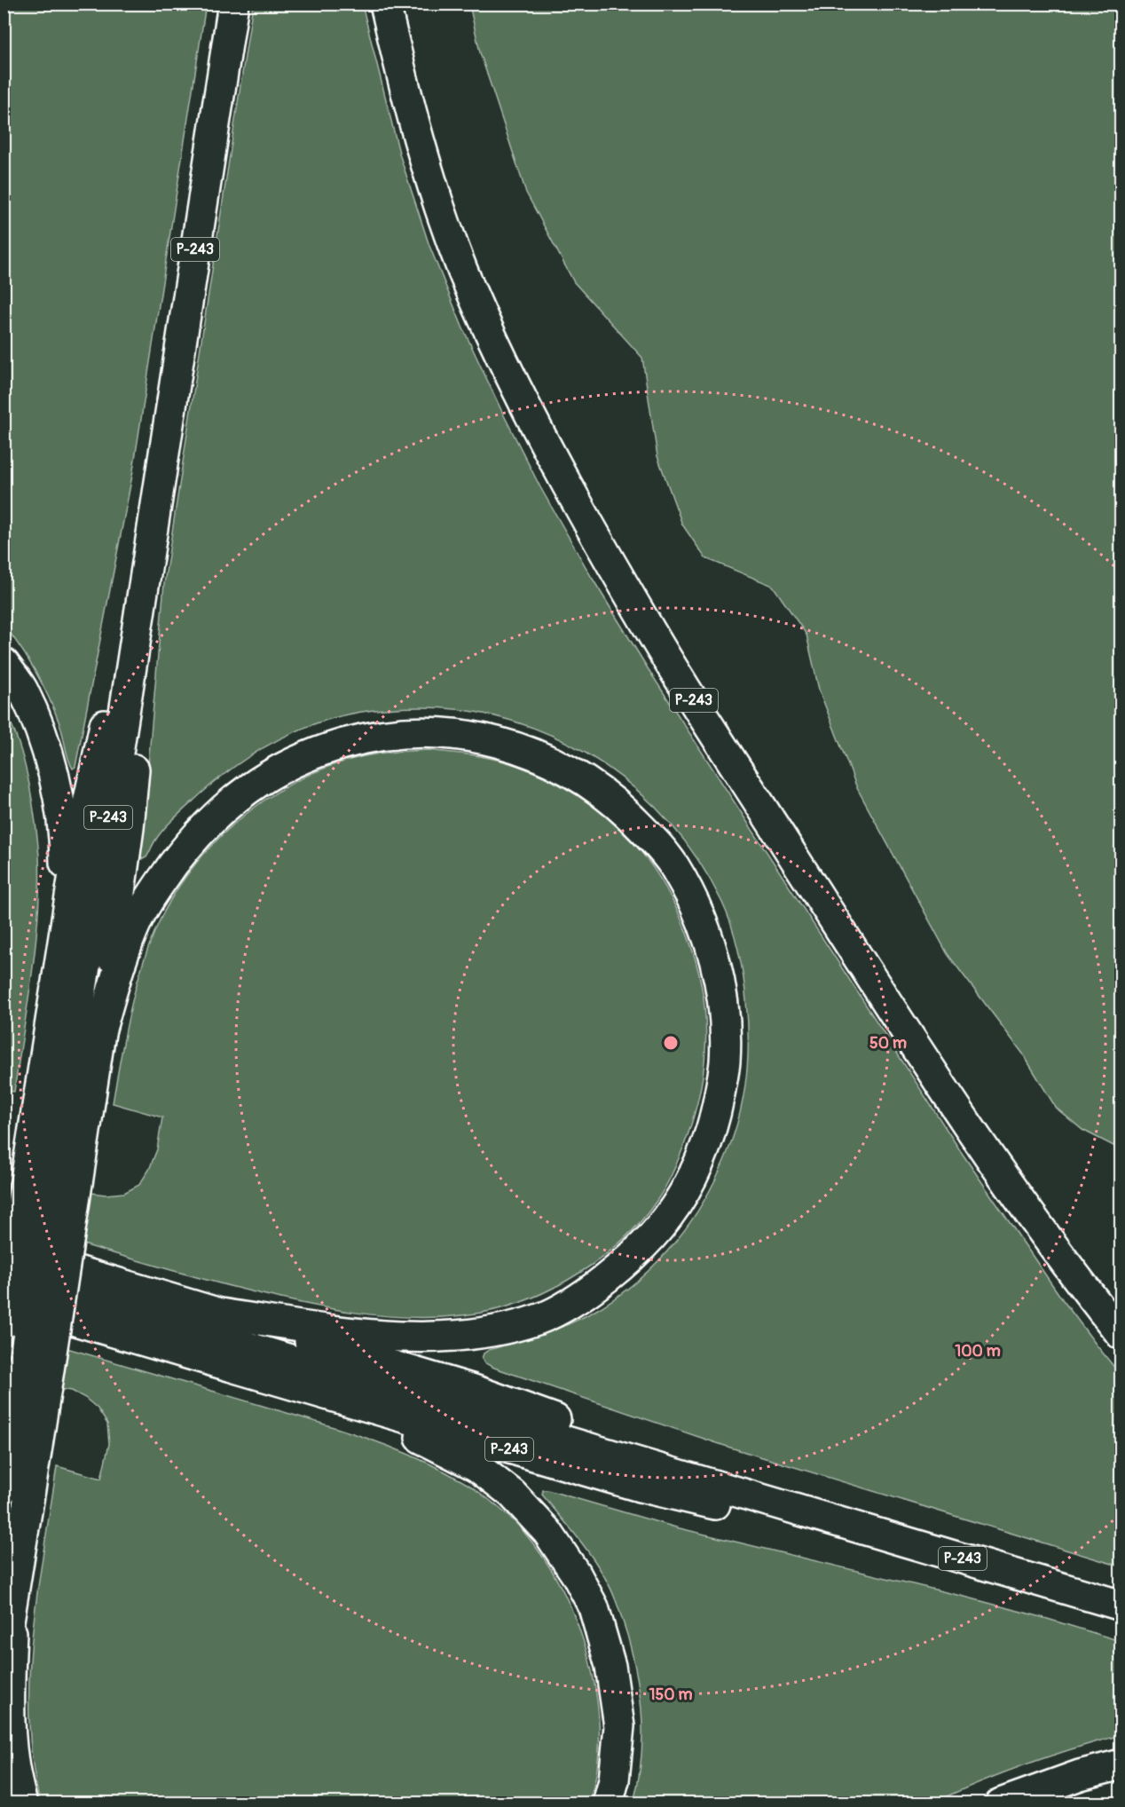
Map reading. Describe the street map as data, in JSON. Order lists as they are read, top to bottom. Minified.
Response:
{"streets":{"main road":["Р-243"]},"rings":["50 m","100 m","150 m"]}
